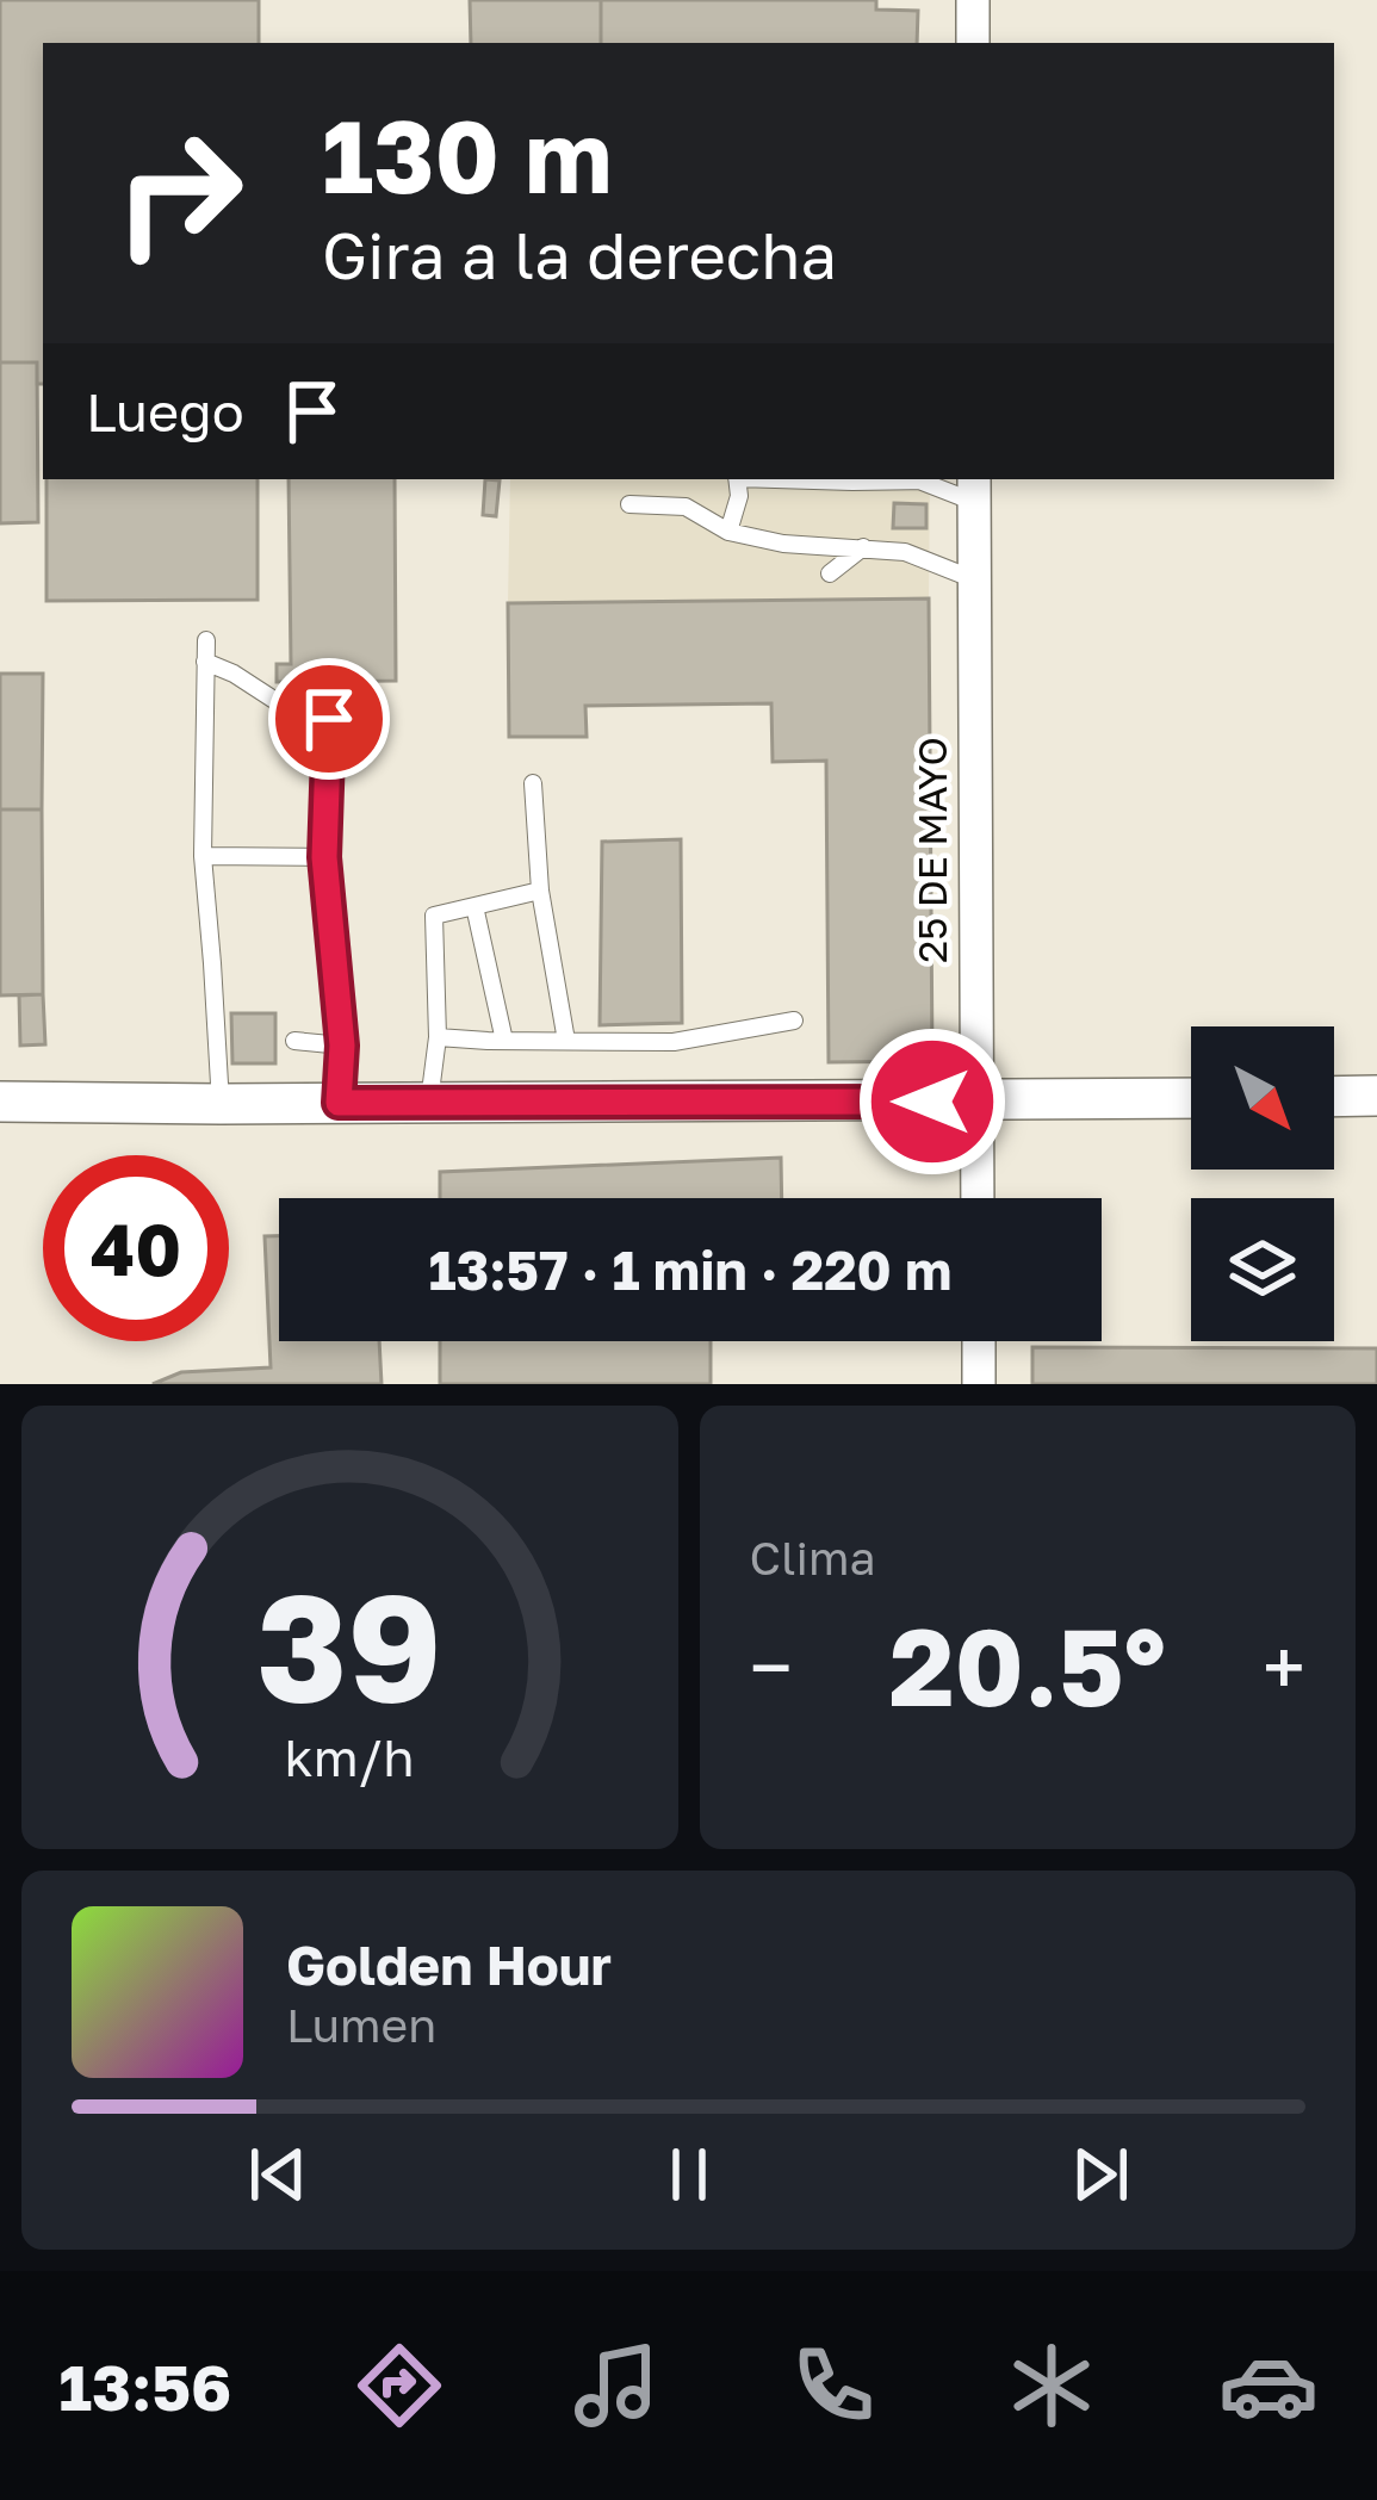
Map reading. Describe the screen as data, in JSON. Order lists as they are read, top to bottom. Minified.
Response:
{"streets":{"street":["25 DE MAYO"]},"north":"bottom right","page":{"turn":["130 m","Gira a la derecha"],"then":"Luego","limit":"40","trip":"13:57 · 1 min · 220 m","tile":"Clima","heat":["−","20.5°","+"],"song":["Golden Hour","Lumen"],"tabs":"13:56","gauge":["39","km/h"]}}
